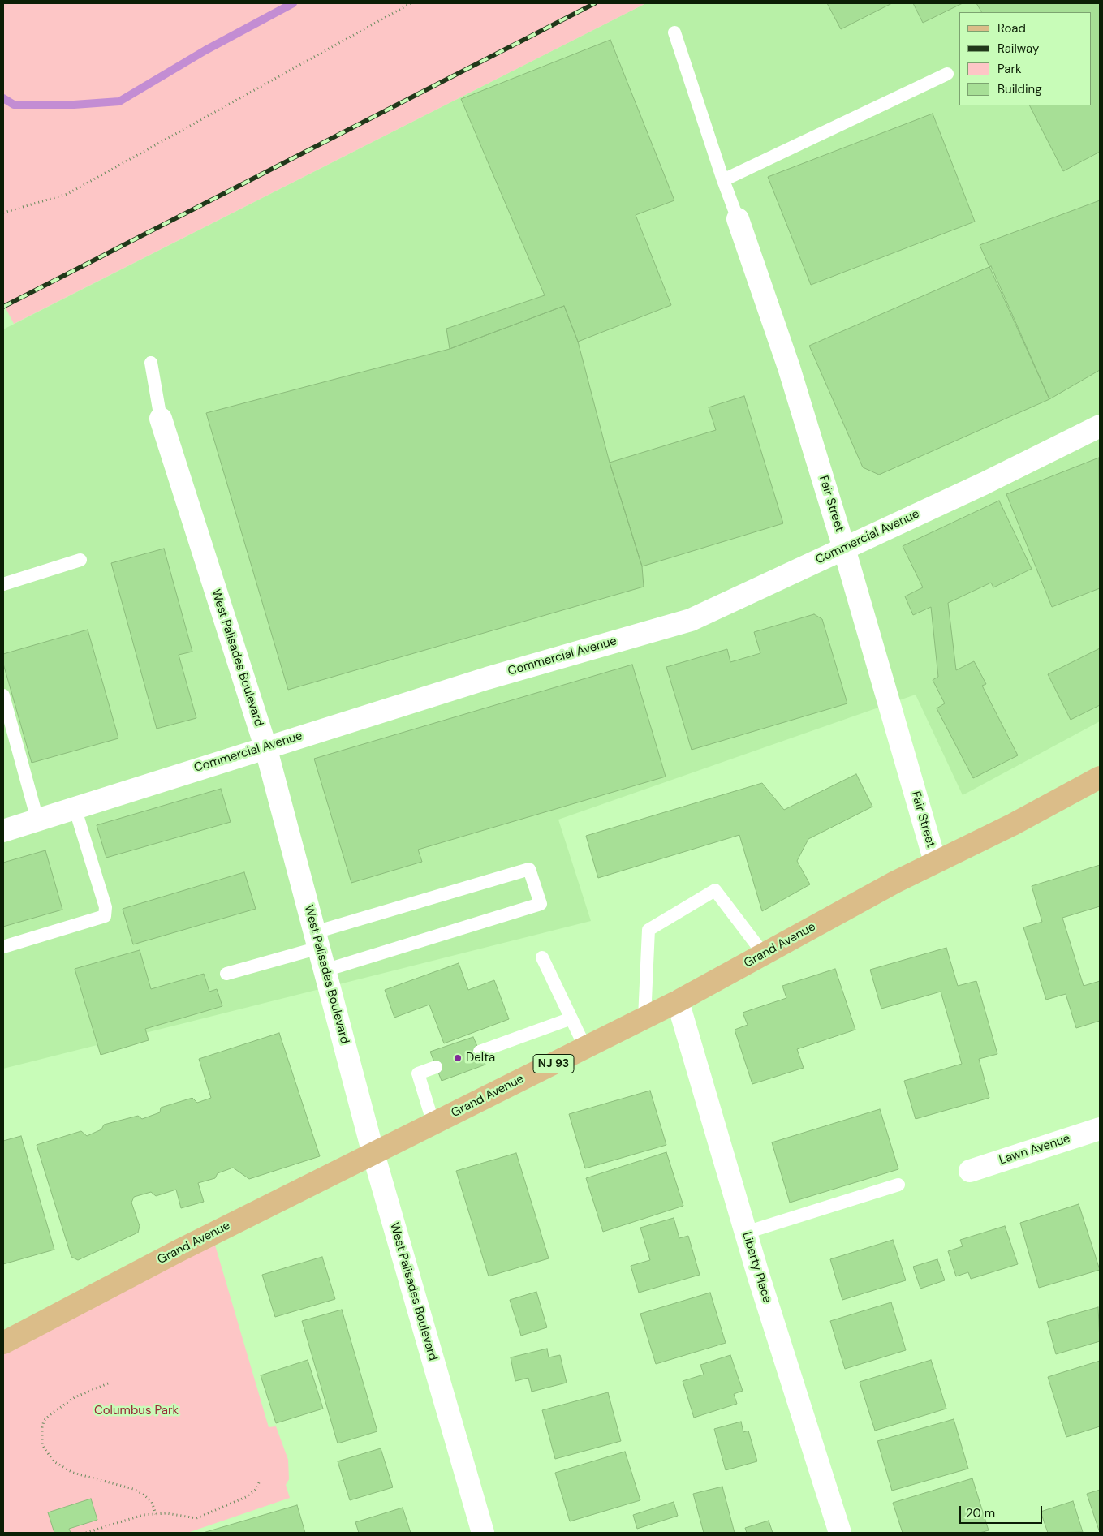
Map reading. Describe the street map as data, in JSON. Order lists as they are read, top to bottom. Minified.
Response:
{"streets":{"main road":["Grand Avenue","NJ 93"],"street":["Fair Street","Commercial Avenue","West Palisades Boulevard","Lawn Avenue","Liberty Place"]},"crossings":[["Fair Street","Commercial Avenue"],["Fair Street","Grand Avenue"],["Commercial Avenue","West Palisades Boulevard"],["West Palisades Boulevard","Grand Avenue"],["Grand Avenue","Liberty Place"]],"parks":["Columbus Park"],"places":["Delta"],"legend":["Road","Railway","Park","Building"],"scale_bar":"20 m"}
